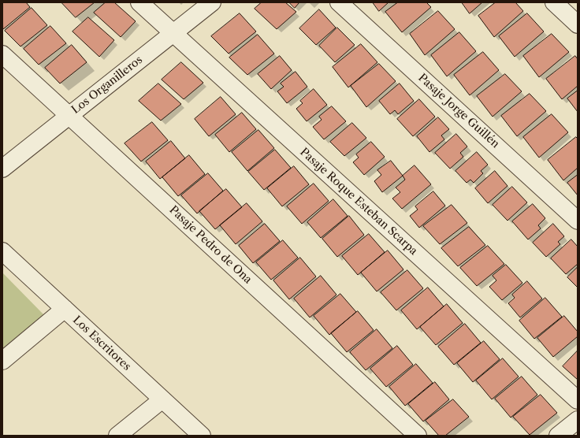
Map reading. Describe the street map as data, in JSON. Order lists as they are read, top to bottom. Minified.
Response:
{"streets":{"street":["Los Organilleros","Pasaje Jorge Guillén","Pasaje Roque Esteban Scarpa","Pasaje Pedro de Ona","Los Escritores"]},"crossings":[["Los Organilleros","Pasaje Roque Esteban Scarpa"],["Los Organilleros","Pasaje Pedro de Ona"]]}
